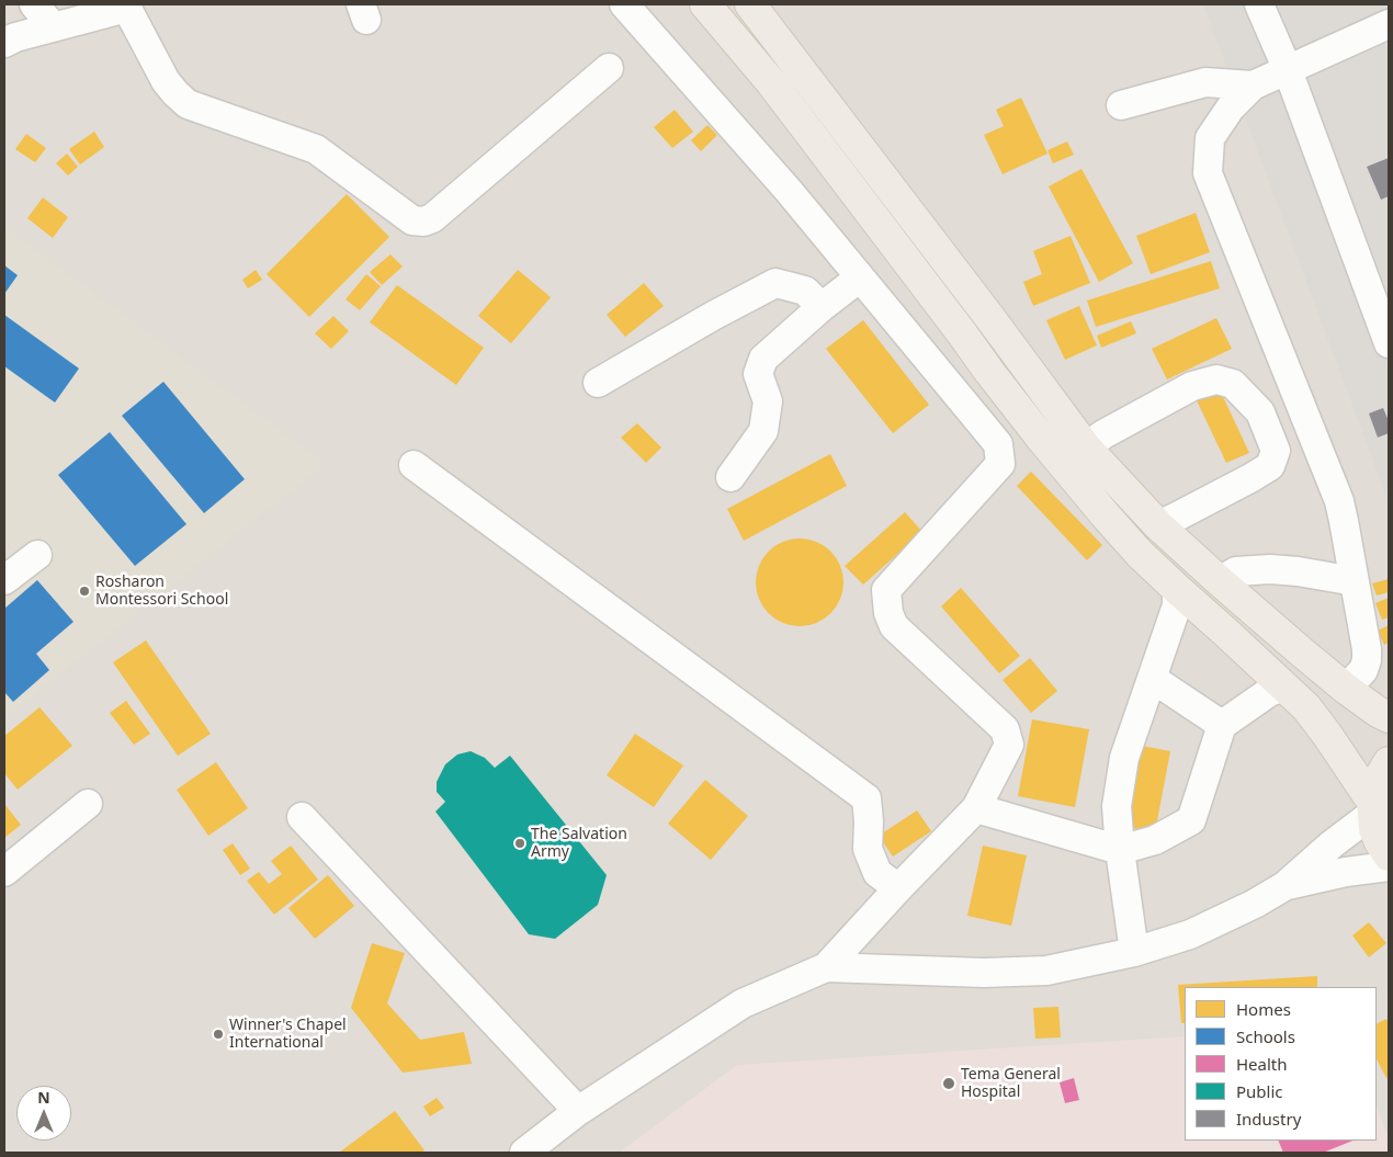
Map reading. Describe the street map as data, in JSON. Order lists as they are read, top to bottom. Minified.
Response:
{"places":["Rosharon Montessori School","The Salvation Army","Winner's Chapel International","Tema General Hospital"],"legend":["Homes","Schools","Health","Public","Industry"],"north":"top"}
